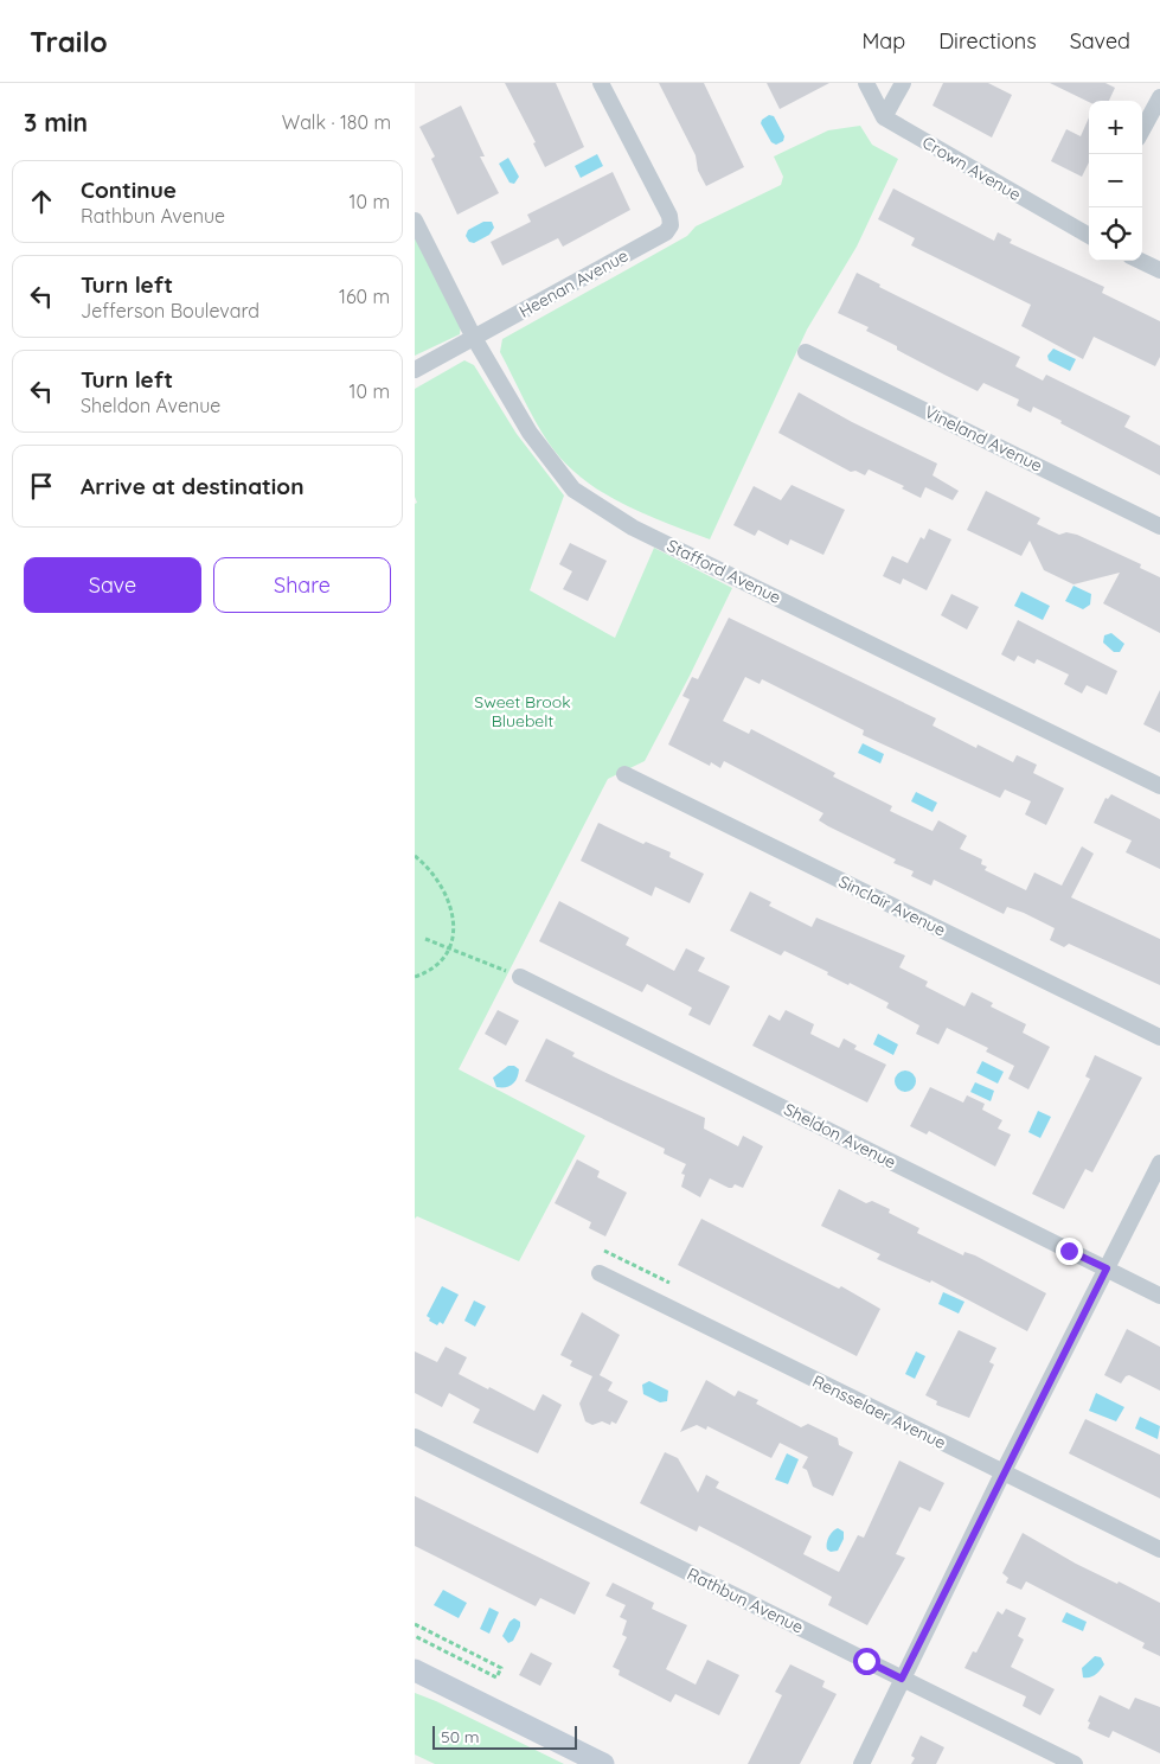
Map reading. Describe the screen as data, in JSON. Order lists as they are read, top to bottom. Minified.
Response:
{"streets":{"street":["Crown Avenue","Heenan Avenue","Vineland Avenue","Stafford Avenue","Sinclair Avenue","Sheldon Avenue","Rensselaer Avenue","Rathbun Avenue"]},"crossings":[["Heenan Avenue","Stafford Avenue"]],"parks":["Sweet Brook Bluebelt"],"scale_bar":"50 m","page":{"header":"Trailo","nav":["Map","Directions","Saved"],"heading":["3 min","Walk · 180 m"],"map_buttons":["+","−"],"list":[["Continue","Rathbun Avenue","10 m"],["Turn left","Jefferson Boulevard","160 m"],["Turn left","Sheldon Avenue","10 m"],"Arrive at destination"],"buttons":["Save","Share"],"scale":"50 m"}}
